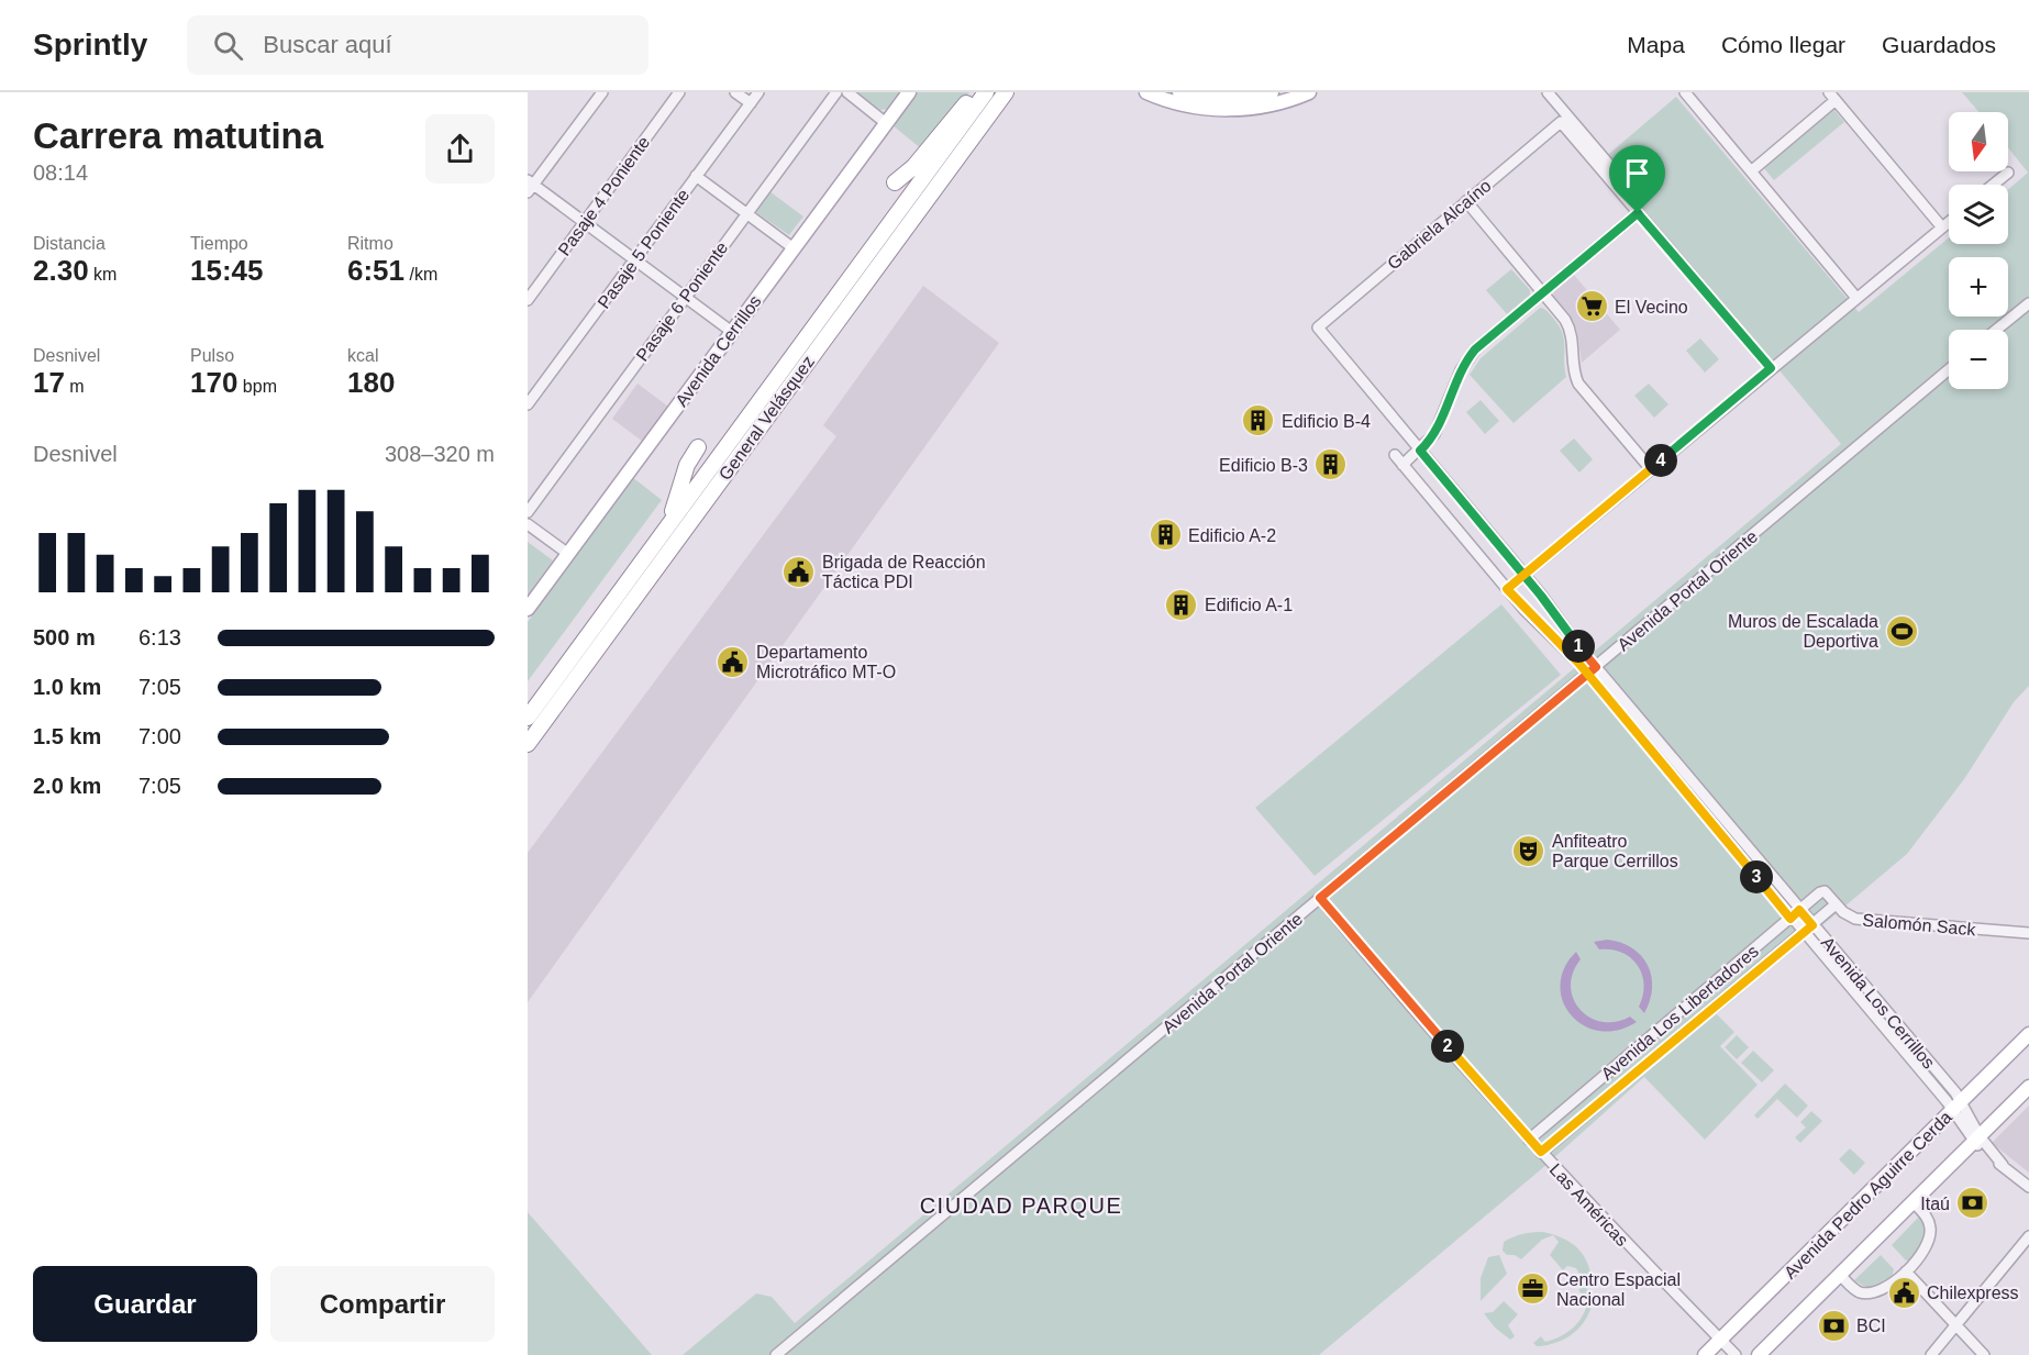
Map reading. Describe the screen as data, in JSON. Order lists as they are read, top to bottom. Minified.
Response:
{"streets":{"highway":["General Velásquez"],"main road":["Avenida Cerrillos","Avenida Pedro Aguirre Cerda"],"street":["Pasaje 4 Poniente","Gabriela Alcaíno","Pasaje 5 Poniente","Pasaje 6 Poniente","Avenida Portal Oriente","Salomón Sack","Avenida Los Cerrillos","Avenida Los Libertadores","Las Américas"]},"crossings":[["Gabriela Alcaíno","Avenida Los Cerrillos"],["Avenida Portal Oriente","Avenida Los Cerrillos"],["Avenida Portal Oriente","Las Américas"],["Salomón Sack","Avenida Los Libertadores"],["Avenida Los Cerrillos","Avenida Los Libertadores"],["Avenida Los Cerrillos","Avenida Pedro Aguirre Cerda"],["Avenida Los Libertadores","Las Américas"],["Avenida Pedro Aguirre Cerda","Las Américas"]],"districts":["CIUDAD PARQUE"],"places":{"supermarket":["El Vecino"],"building":["Edificio B-4","Edificio B-3","Edificio A-2","Edificio A-1"],"public building":["Brigada de Reacción Táctica PDI","Departamento Microtráfico MT-O","Chilexpress"],"sports":["Muros de Escalada Deportiva"],"theatre":["Anfiteatro Parque Cerrillos"],"bank":["Itaú","BCI"],"office":["Centro Espacial Nacional"]},"north":"bottom","page":{"header":"Sprintly","search":"Buscar aquí","nav":["Mapa","Cómo llegar","Guardados"],"heading":["Carrera matutina","08:14"],"map_buttons":["+","−"],"stats":[["Distancia","2.30 km"],["Tiempo","15:45"],["Ritmo","6:51 /km"],["Desnivel","17 m"],["Pulso","170 bpm"],["kcal","180"]],"chart":["Desnivel","308–320 m"],"pins":["4","1","3","2"],"list":[{"name":"500 m","note":"6:13"},{"name":"1.0 km","note":"7:05"},{"name":"1.5 km","note":"7:00"},{"name":"2.0 km","note":"7:05"}],"buttons":["Guardar","Compartir"]}}
